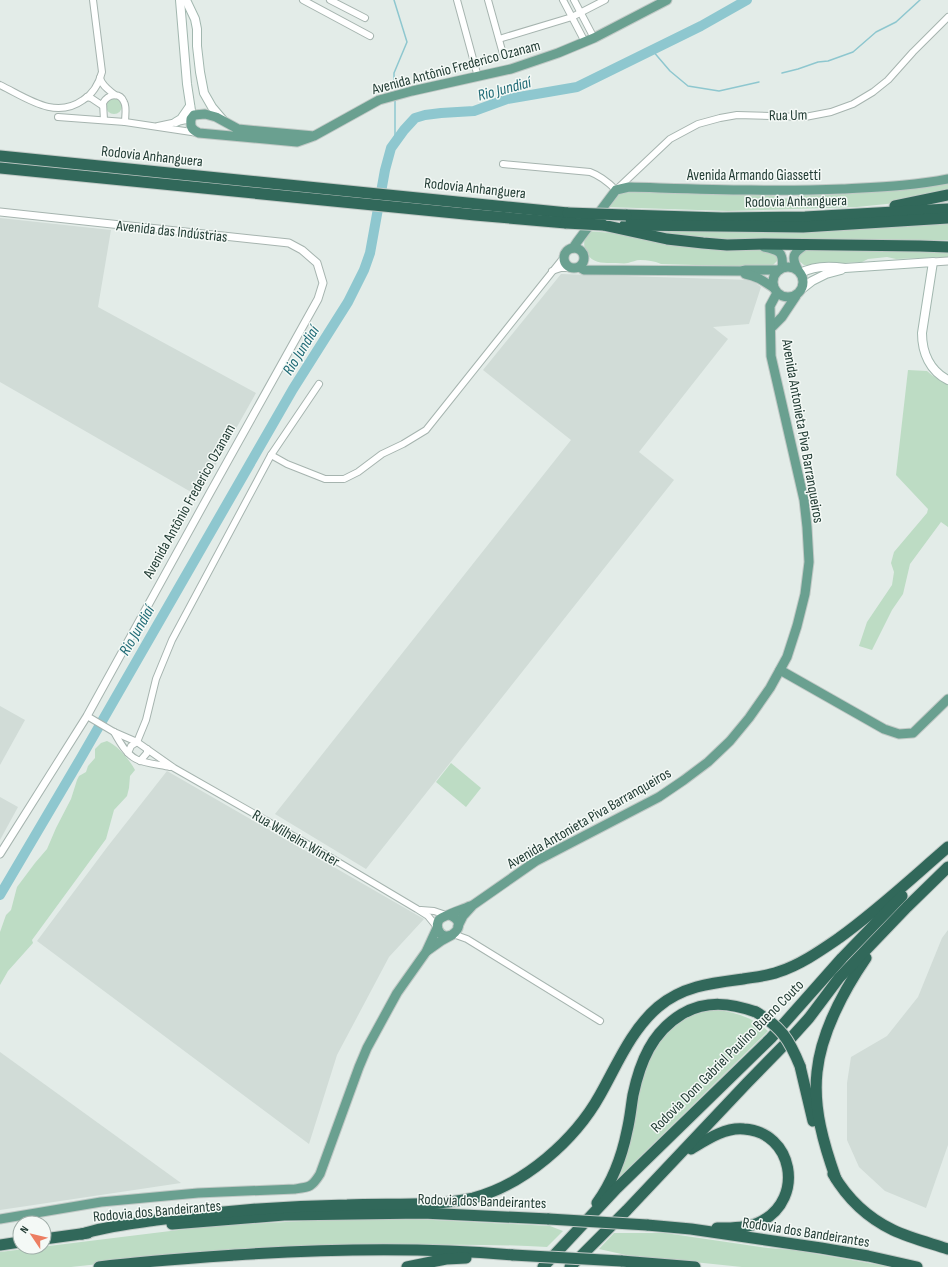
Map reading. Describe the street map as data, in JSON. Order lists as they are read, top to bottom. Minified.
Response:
{"streets":{"highway":["Rodovia Anhanguera","Rodovia Dom Gabriel Paulino Bueno Couto","Rodovia dos Bandeirantes"],"main road":["Avenida Antônio Frederico Ozanam","Avenida Armando Giassetti","Avenida Antonieta Piva Barranqueiros"],"street":["Rua Um","Avenida das Indústrias","Rua Wilhelm Winter"]},"crossings":[["Avenida Antônio Frederico Ozanam","Avenida das Indústrias"],["Rua Um","Avenida Armando Giassetti"]],"water":["Rio Jundiaí"],"north":"top left"}
